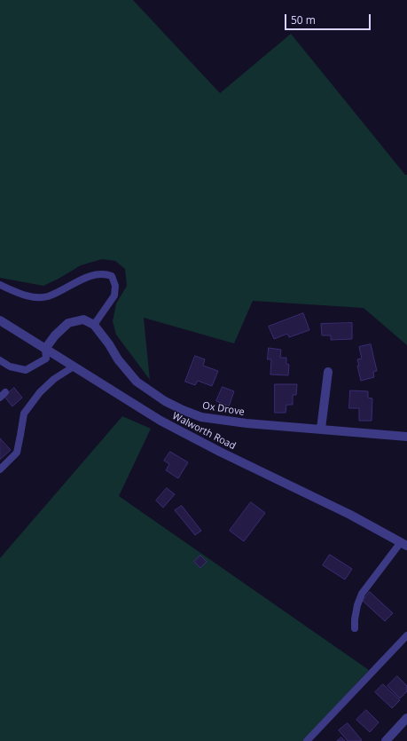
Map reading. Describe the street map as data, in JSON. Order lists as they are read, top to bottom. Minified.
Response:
{"streets":{"street":["Ox Drove","Walworth Road"]},"scale_bar":"50 m"}
